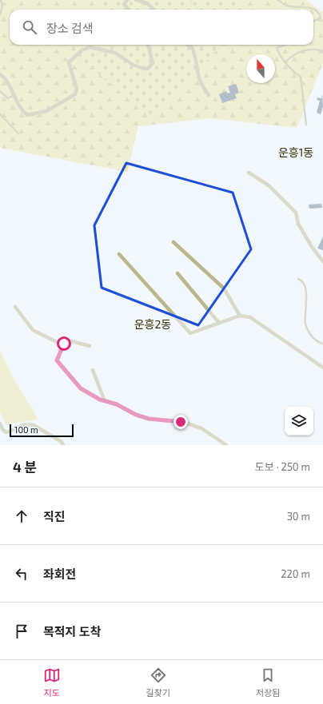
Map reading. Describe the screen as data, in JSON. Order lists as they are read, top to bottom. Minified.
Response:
{"districts":["운흥1동","운흥2동"],"scale_bar":"100 m","north":"top","page":{"search":"장소 검색","scale":"100 m","heading":["4 분","도보 · 250 m"],"list":[["직진","30 m"],["좌회전","220 m"],"목적지 도착"],"nav":["지도","길찾기","저장됨"]}}
